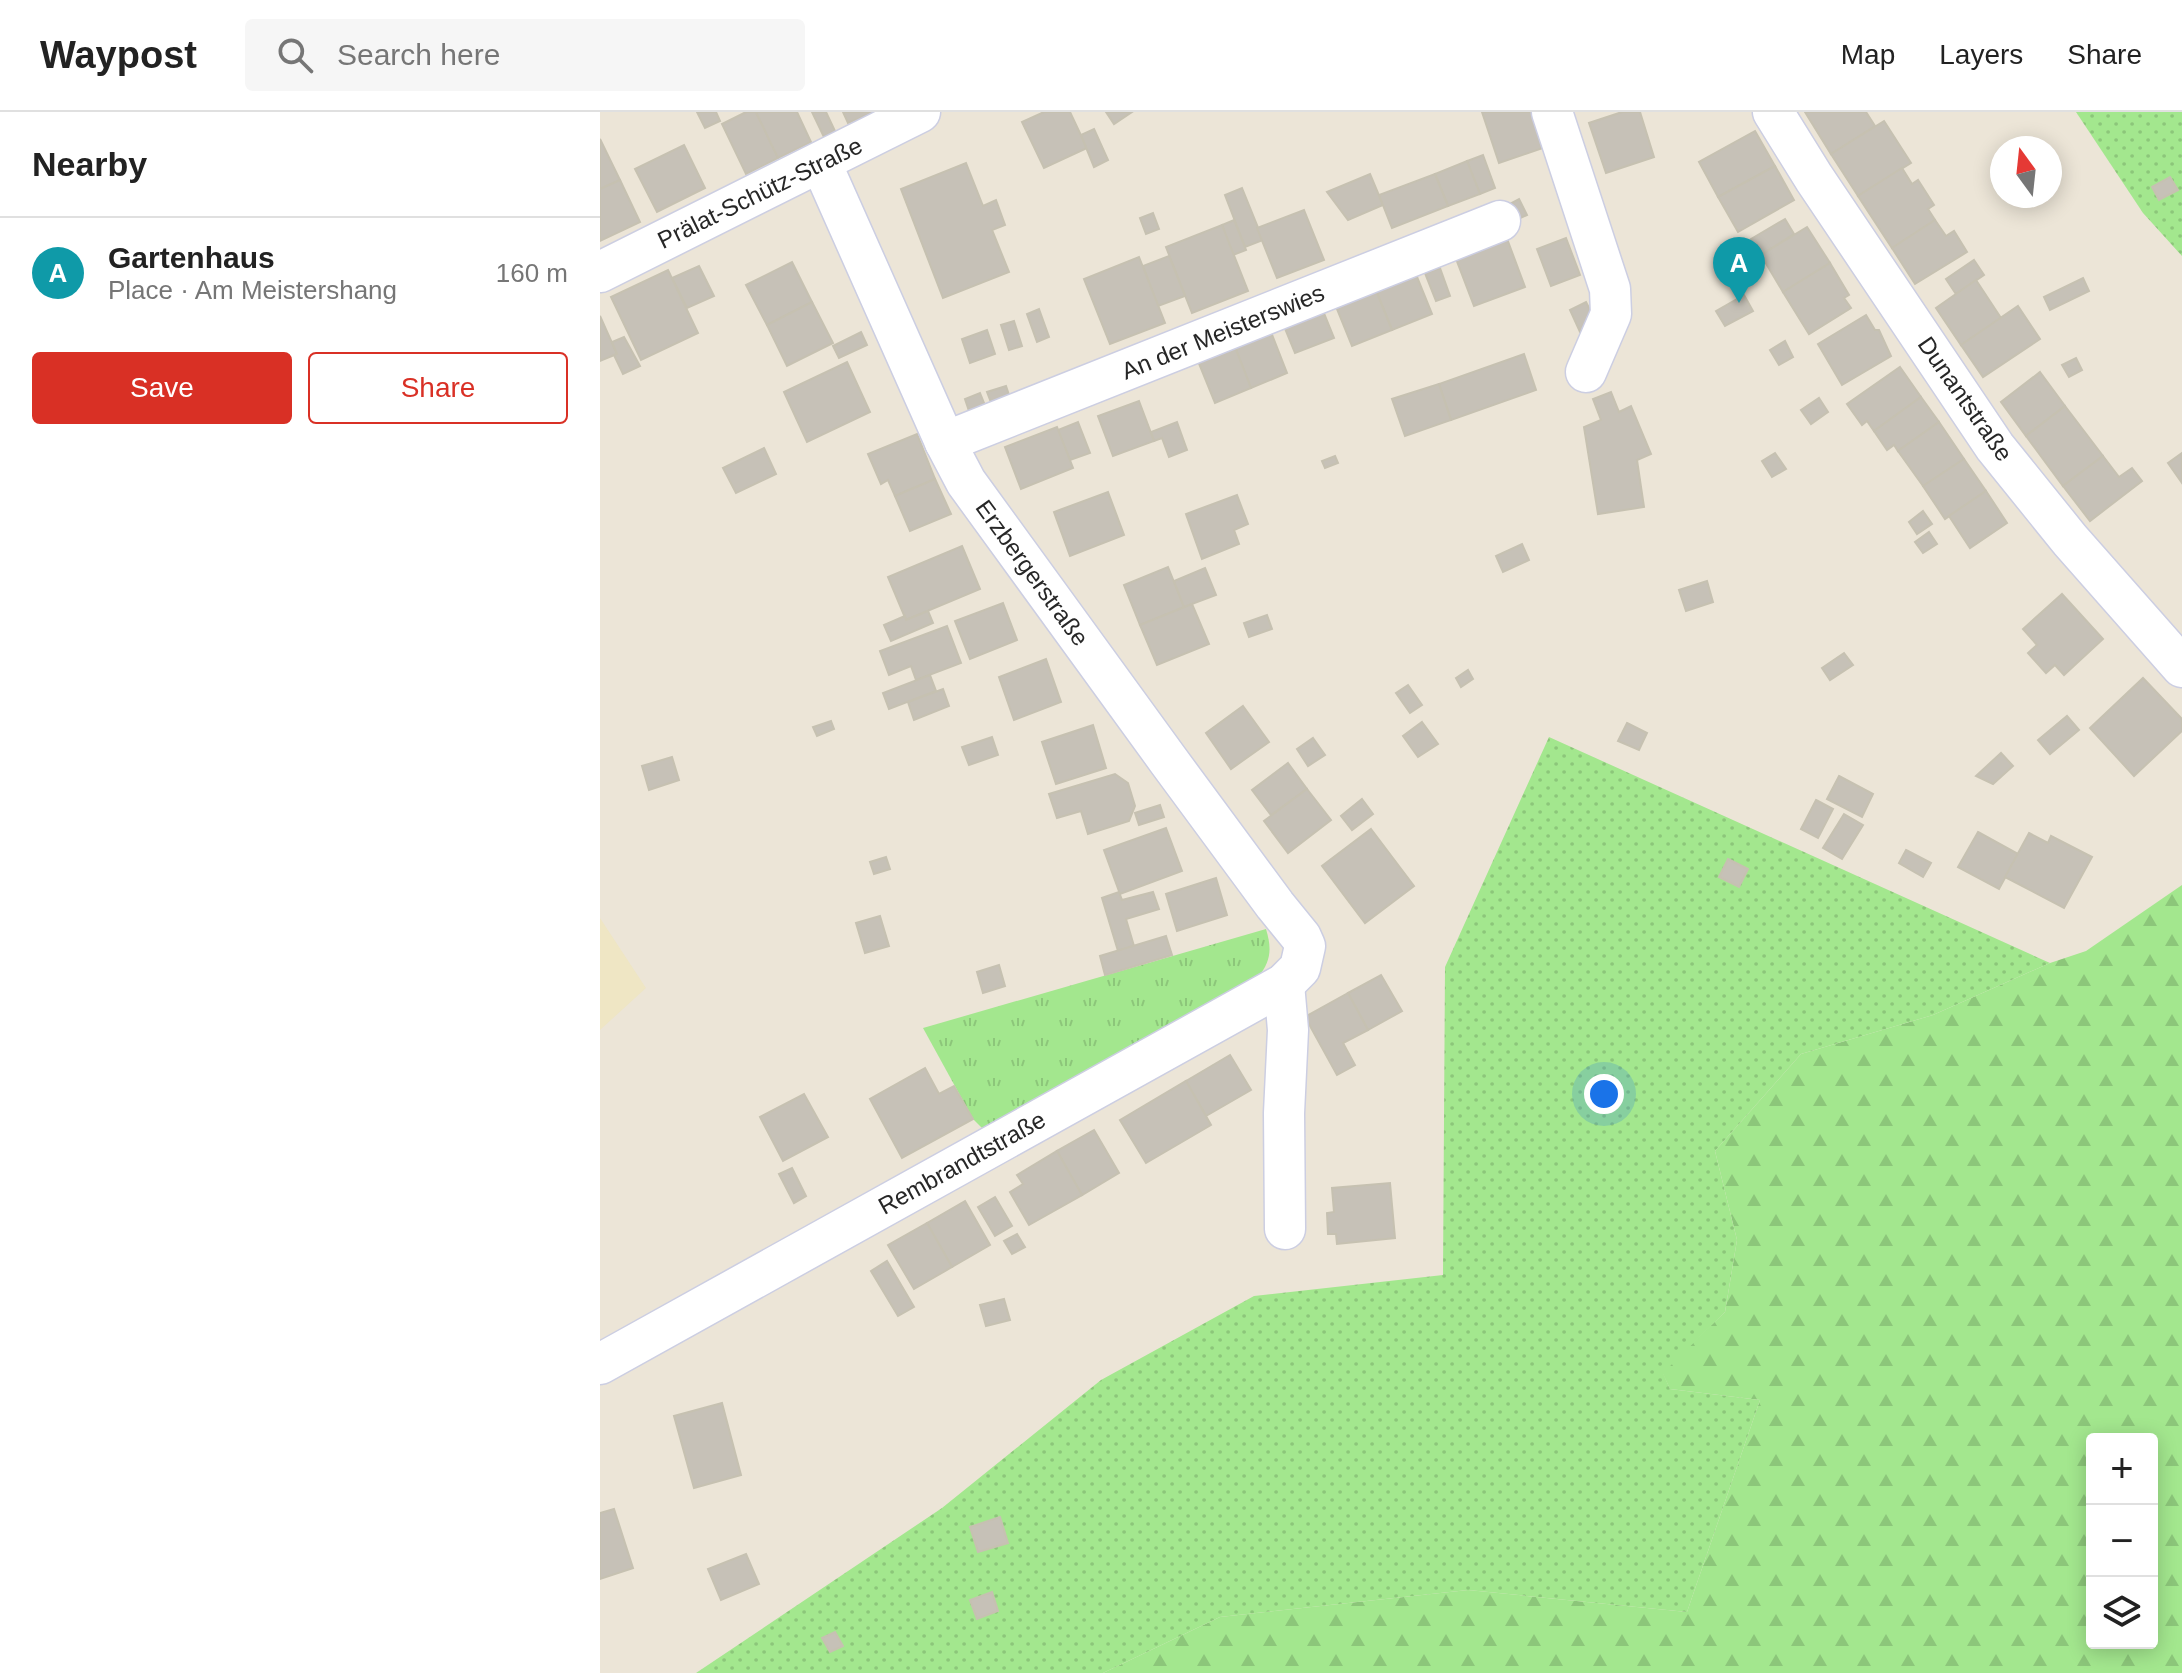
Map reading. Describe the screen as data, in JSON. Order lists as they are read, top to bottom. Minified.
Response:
{"streets":{"street":["Prälat-Schütz-Straße","An der Meisterswies","Dunantstraße","Erzbergerstraße","Rembrandtstraße"]},"crossings":[["Prälat-Schütz-Straße","Erzbergerstraße"],["An der Meisterswies","Erzbergerstraße"],["Erzbergerstraße","Rembrandtstraße"]],"north":"top","page":{"header":"Waypost","search":"Search here","nav":["Map","Layers","Share"],"heading":"Nearby","list":[{"mark":"A","name":"Gartenhaus","note":"Place · Am Meistershang","value":"160 m"}],"pins":"A","buttons":["Save","Share"],"map_buttons":["+","−"]}}
